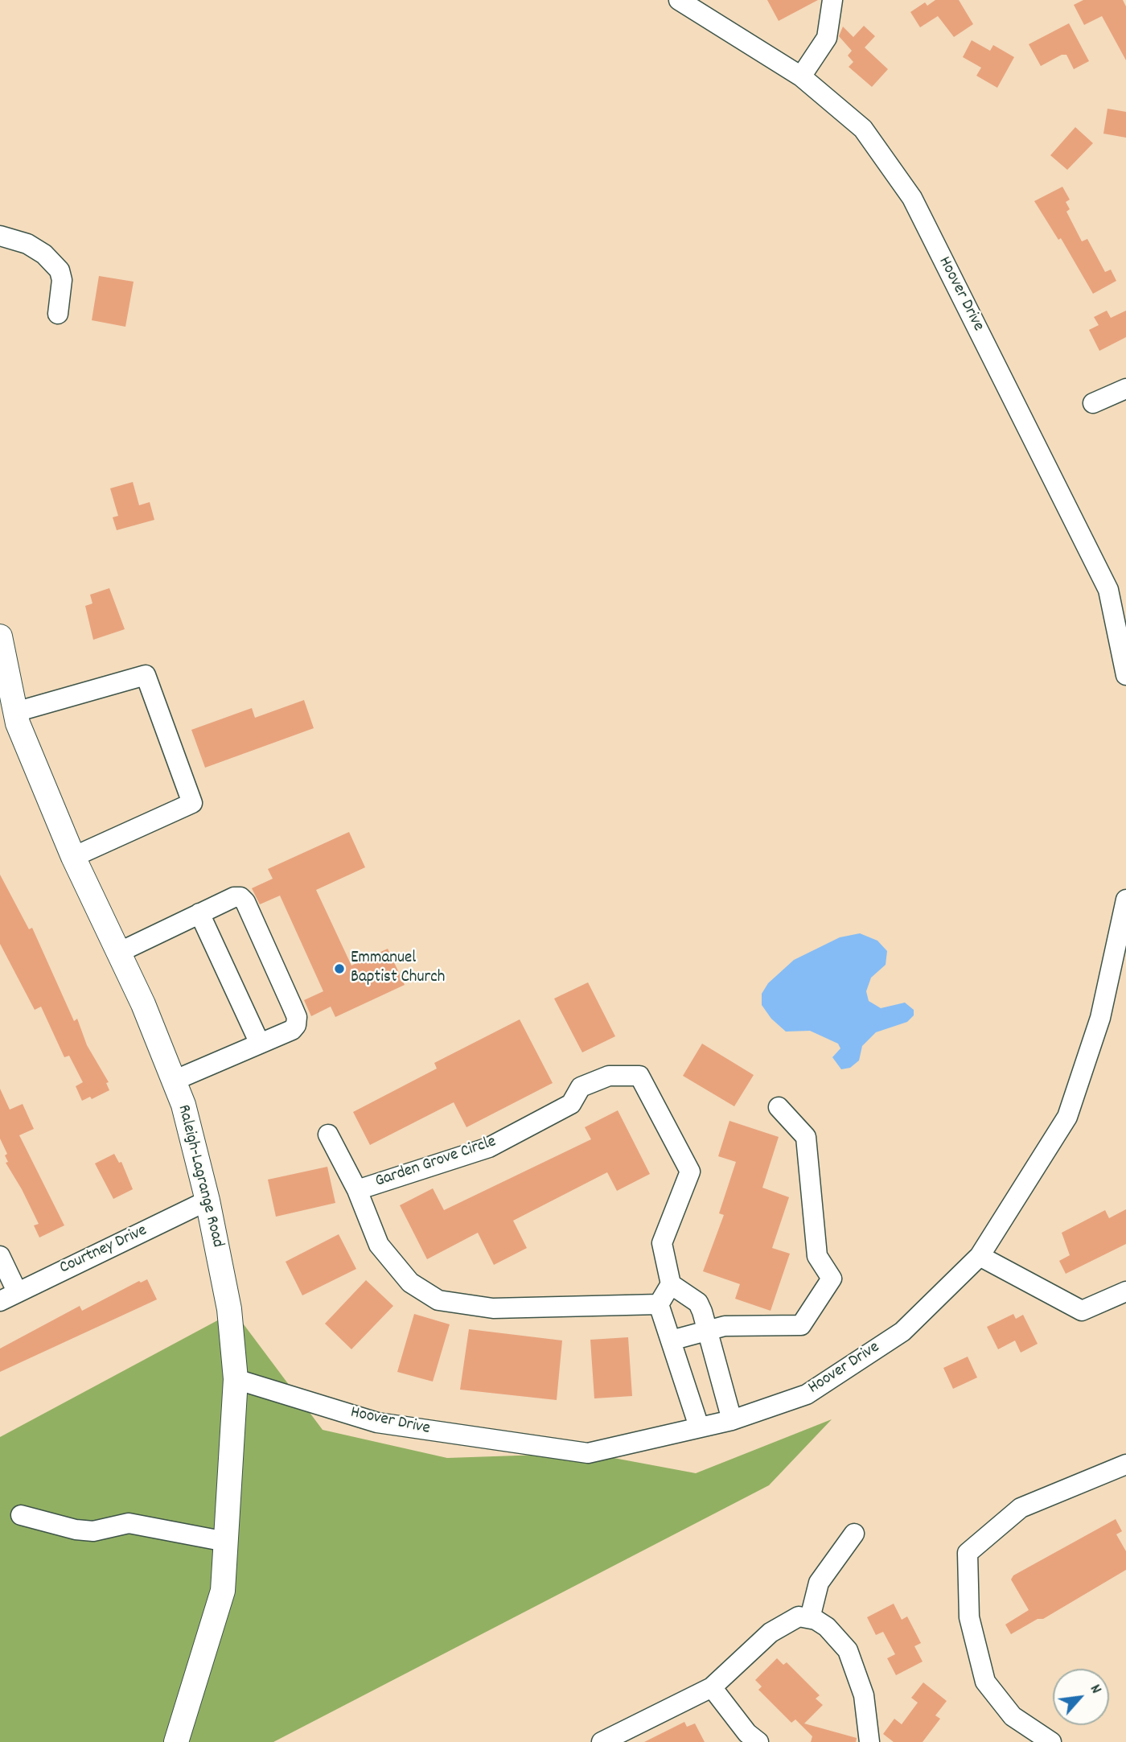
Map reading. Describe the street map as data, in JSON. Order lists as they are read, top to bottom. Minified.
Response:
{"streets":{"main road":["Raleigh-Lagrange Road"],"street":["Hoover Drive","Garden Grove Circle","Courtney Drive"]},"crossings":[["Hoover Drive","Raleigh-Lagrange Road"],["Raleigh-Lagrange Road","Courtney Drive"]],"places":["Emmanuel Baptist Church"],"north":"top right"}
